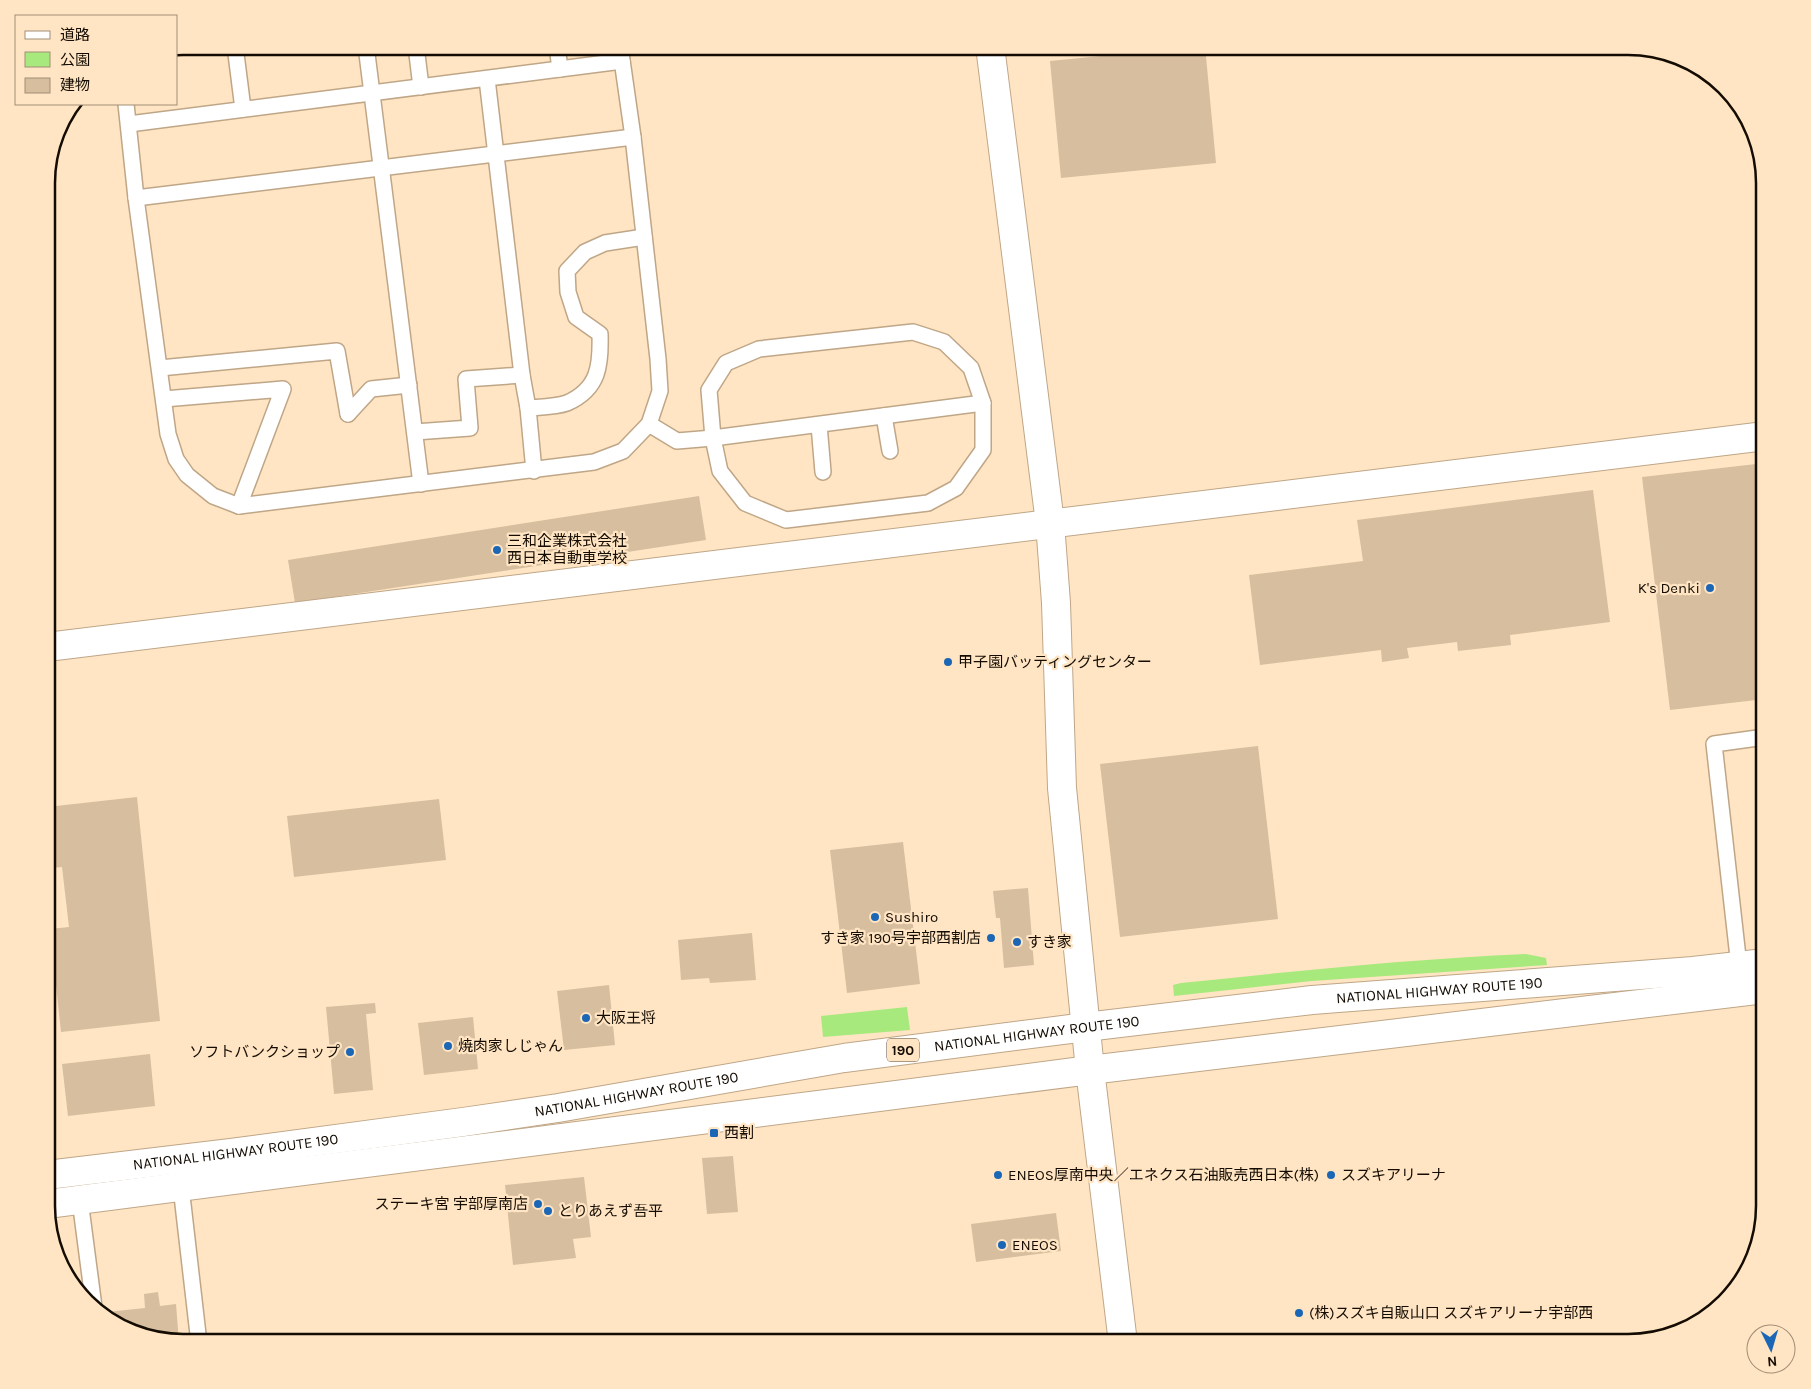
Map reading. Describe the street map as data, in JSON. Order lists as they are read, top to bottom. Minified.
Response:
{"streets":{"main road":["NATIONAL HIGHWAY ROUTE 190","190"]},"places":{"other":["三和企業株式会社 西日本自動車学校","K's Denki","甲子園バッティングセンター","Sushiro","すき家 190号宇部西割店","すき家","大阪王将","焼肉家しじゃん","ソフトバンクショップ","ENEOS厚南中央／エネクス石油販売西日本(株)","スズキアリーナ","ステーキ宮 宇部厚南店","とりあえず吾平","ENEOS","(株)スズキ自販山口 スズキアリーナ宇部西"],"transit":["西割"]},"legend":["道路","公園","建物"],"north":"bottom"}
